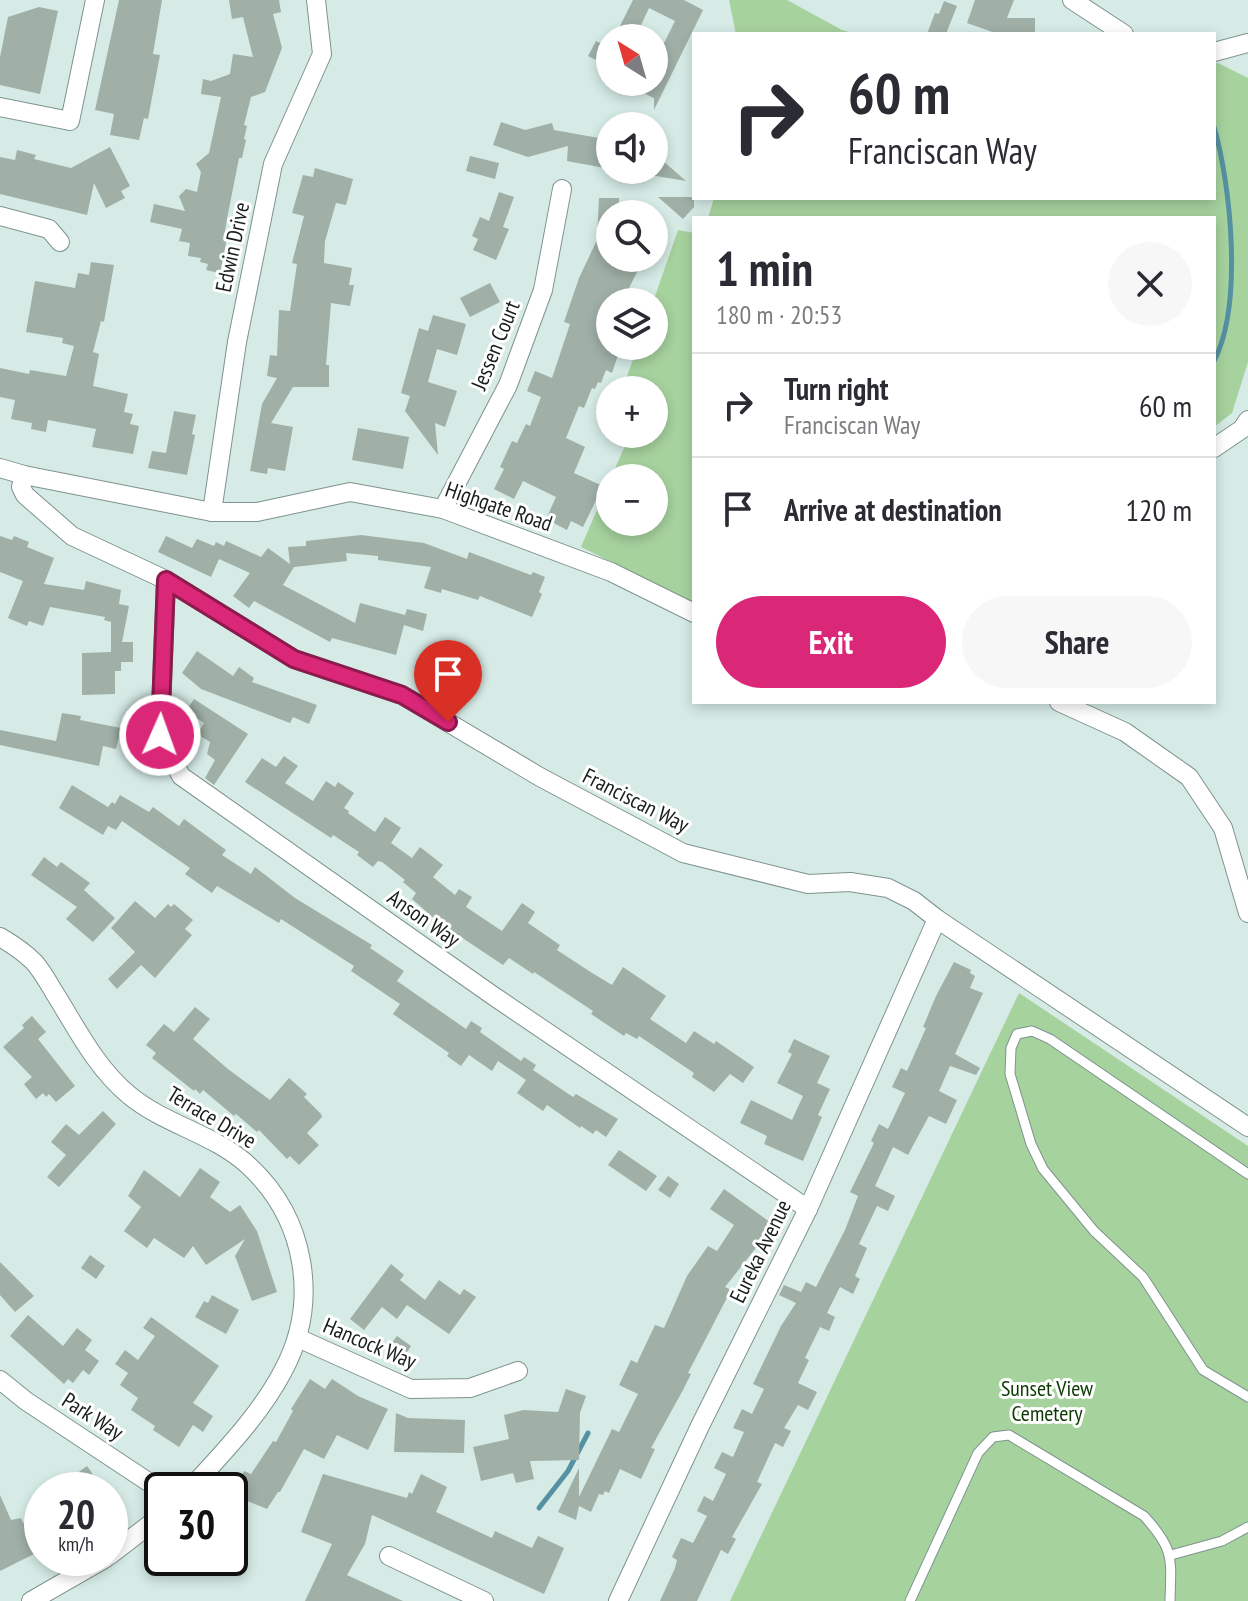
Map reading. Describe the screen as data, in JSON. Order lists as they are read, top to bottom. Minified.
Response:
{"streets":{"street":["Edwin Drive","Jessen Court","Highgate Road","Franciscan Way","Anson Way","Terrace Drive","Eureka Avenue","Hancock Way","Park Way"]},"crossings":[["Edwin Drive","Highgate Road"],["Jessen Court","Highgate Road"],["Highgate Road","Franciscan Way"],["Franciscan Way","Anson Way"],["Franciscan Way","Eureka Avenue"],["Anson Way","Eureka Avenue"],["Terrace Drive","Hancock Way"]],"parks":["Sunset View Cemetery"],"north":"top left","page":{"map_buttons":["+","−"],"turn":["60 m","Franciscan Way"],"heading":["1 min","180 m · 20:53"],"list":[{"name":"Turn right","note":"Franciscan Way","value":"60 m"},{"name":"Arrive at destination","value":"120 m"}],"buttons":["Exit","Share"],"speed":"20 km/h","limit":"30"}}
